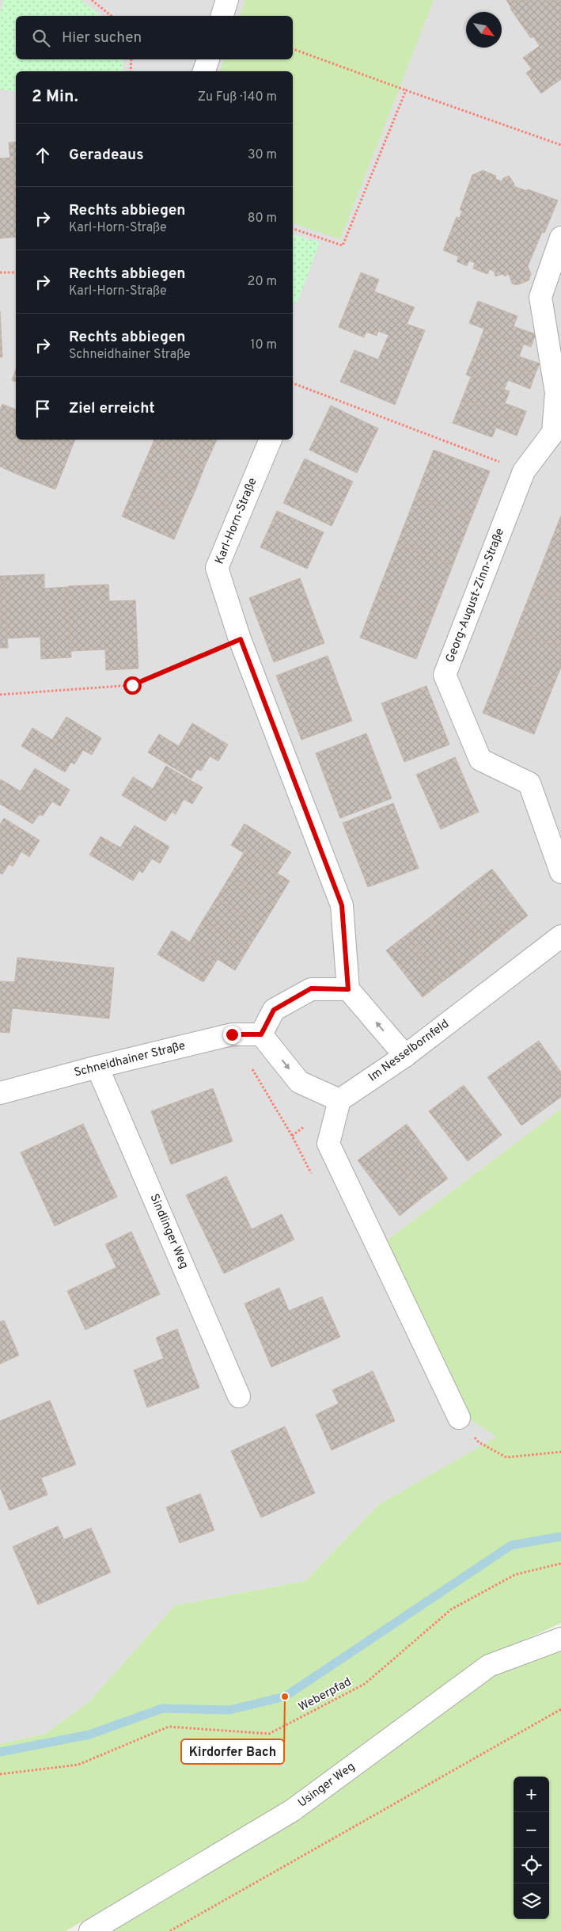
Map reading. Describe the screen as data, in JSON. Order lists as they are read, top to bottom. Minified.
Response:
{"streets":{"street":["Karl-Horn-Straße","Georg-August-Zinn-Straße","Im Nesselbornfeld","Schneidhainer Straße","Sindlinger Weg","Usinger Weg"],"path":["Weberpfad"]},"crossings":[["Karl-Horn-Straße","Im Nesselbornfeld"],["Karl-Horn-Straße","Schneidhainer Straße"],["Im Nesselbornfeld","Schneidhainer Straße"],["Schneidhainer Straße","Sindlinger Weg"]],"places":["Kirdorfer Bach"],"north":"bottom right","page":{"search":"Hier suchen","heading":["2 Min.","Zu Fuß · 140 m"],"list":[["Geradeaus","30 m"],["Rechts abbiegen","Karl-Horn-Straße","80 m"],["Rechts abbiegen","Karl-Horn-Straße","20 m"],["Rechts abbiegen","Schneidhainer Straße","10 m"],"Ziel erreicht"],"map_buttons":["+","−"]}}
